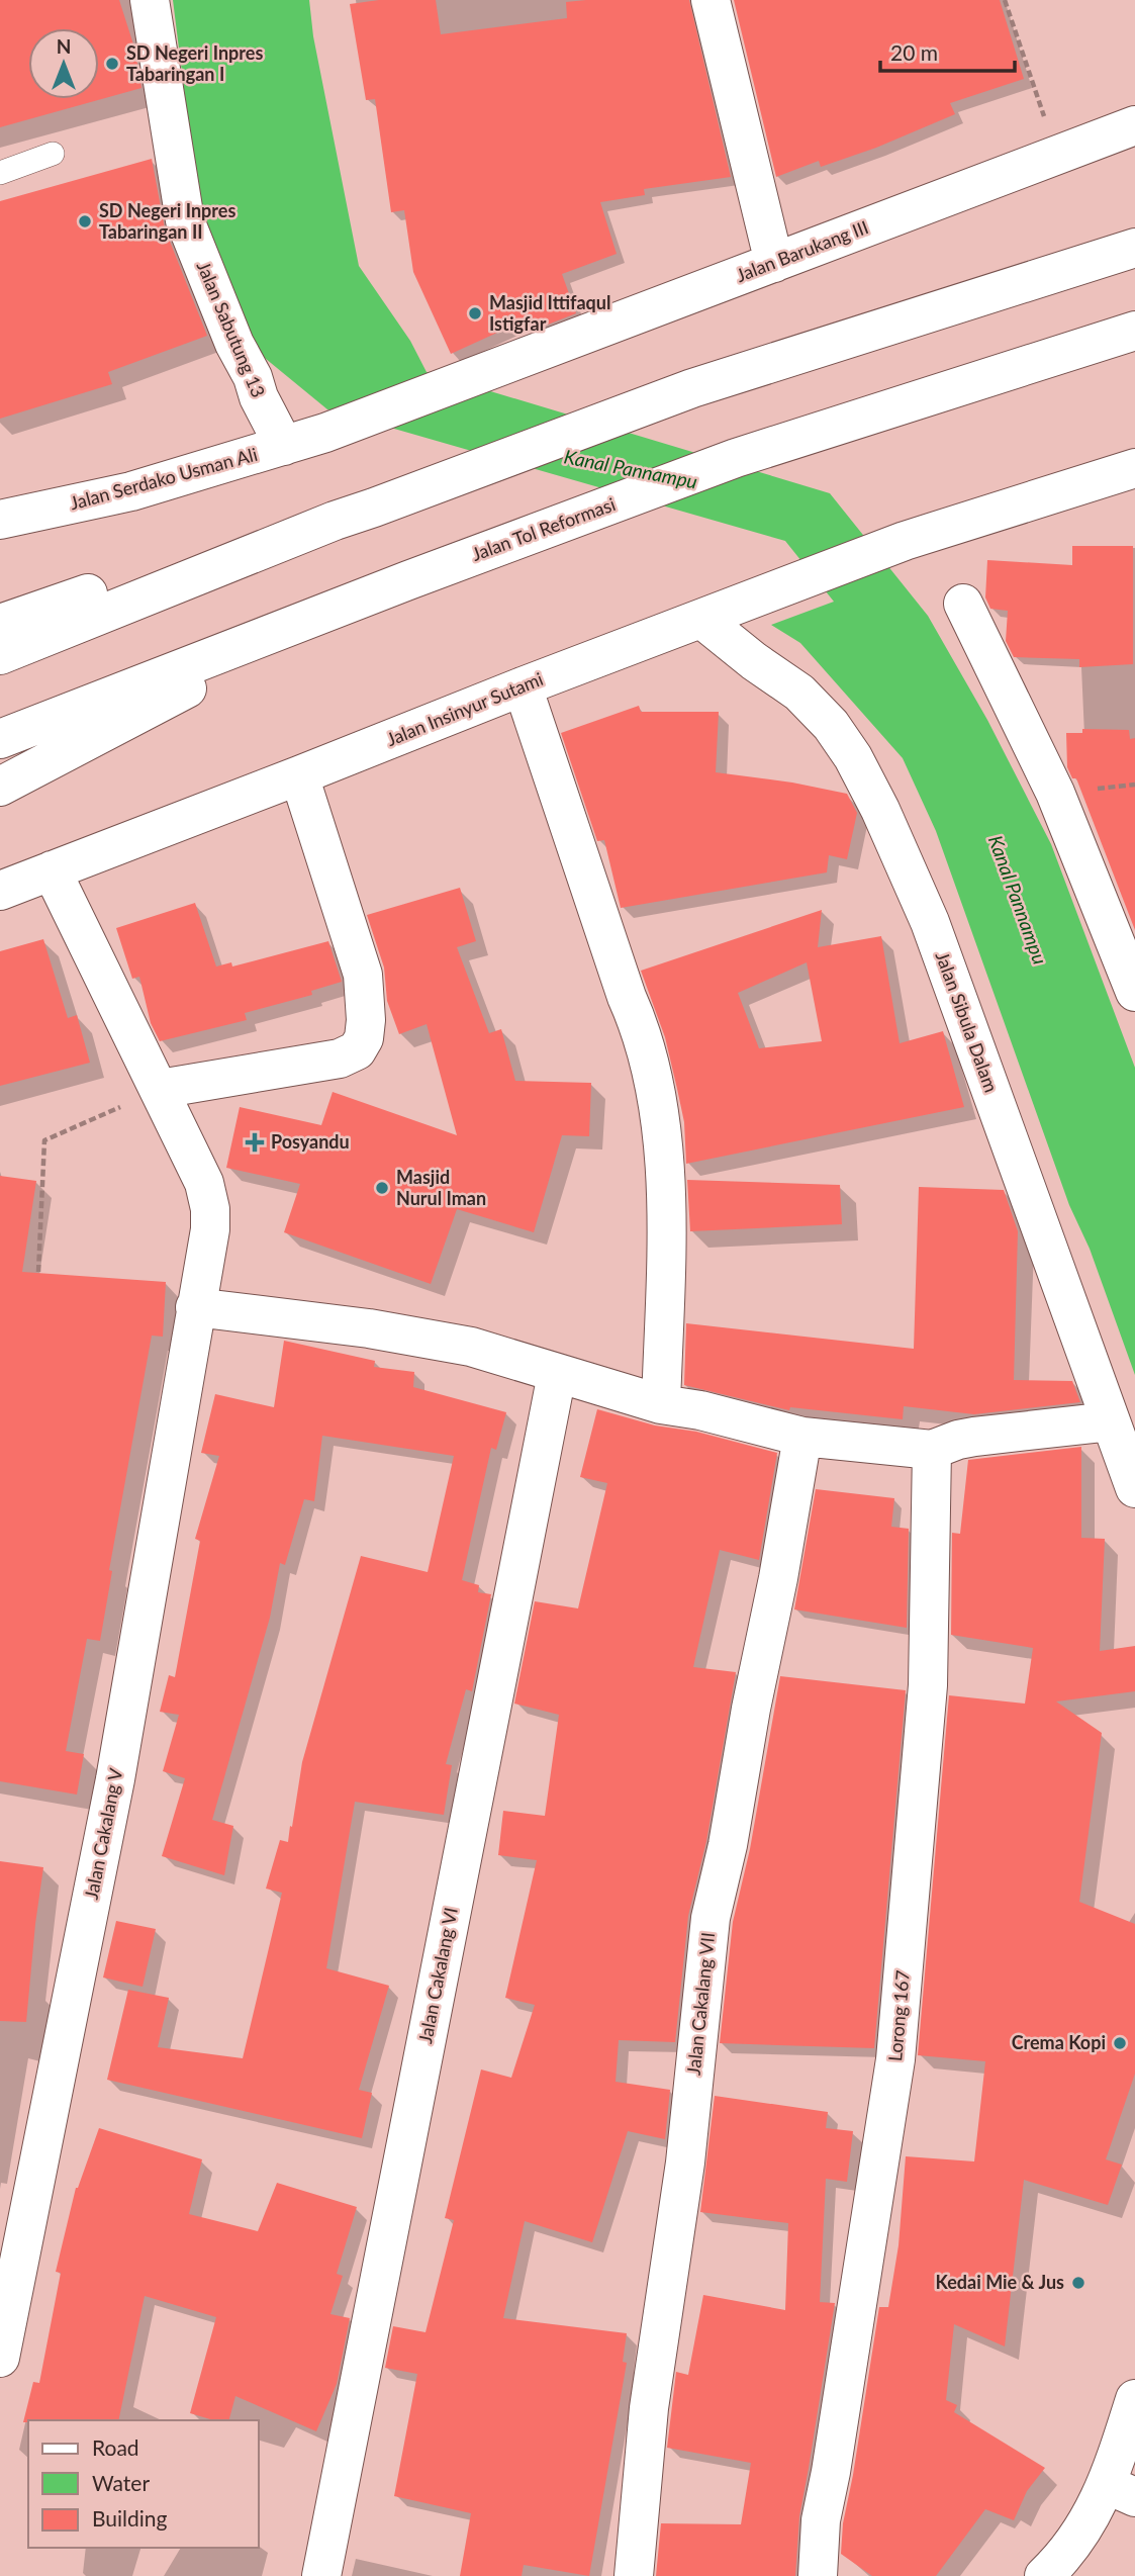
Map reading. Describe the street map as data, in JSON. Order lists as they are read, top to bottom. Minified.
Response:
{"streets":{"main road":["Jalan Barukang III","Jalan Sabutung 13","Jalan Serdako Usman Ali","Jalan Tol Reformasi","Jalan Insinyur Sutami","Jalan Sibula Dalam","Jalan Cakalang V","Jalan Cakalang VI","Jalan Cakalang VII","Lorong 167"]},"crossings":[["Jalan Barukang III","Jalan Serdako Usman Ali"],["Jalan Sabutung 13","Jalan Serdako Usman Ali"],["Jalan Insinyur Sutami","Jalan Sibula Dalam"],["Jalan Insinyur Sutami","Jalan Cakalang V"]],"water":["Kanal Pannampu"],"places":{"other":["SD Negeri Inpres Tabaringan I","SD Negeri Inpres Tabaringan II","Masjid Ittifaqul Istigfar","Masjid Nurul Iman","Crema Kopi","Kedai Mie & Jus"],"health":["Posyandu"]},"legend":["Road","Water","Building"],"scale_bar":"20 m","north":"top"}
